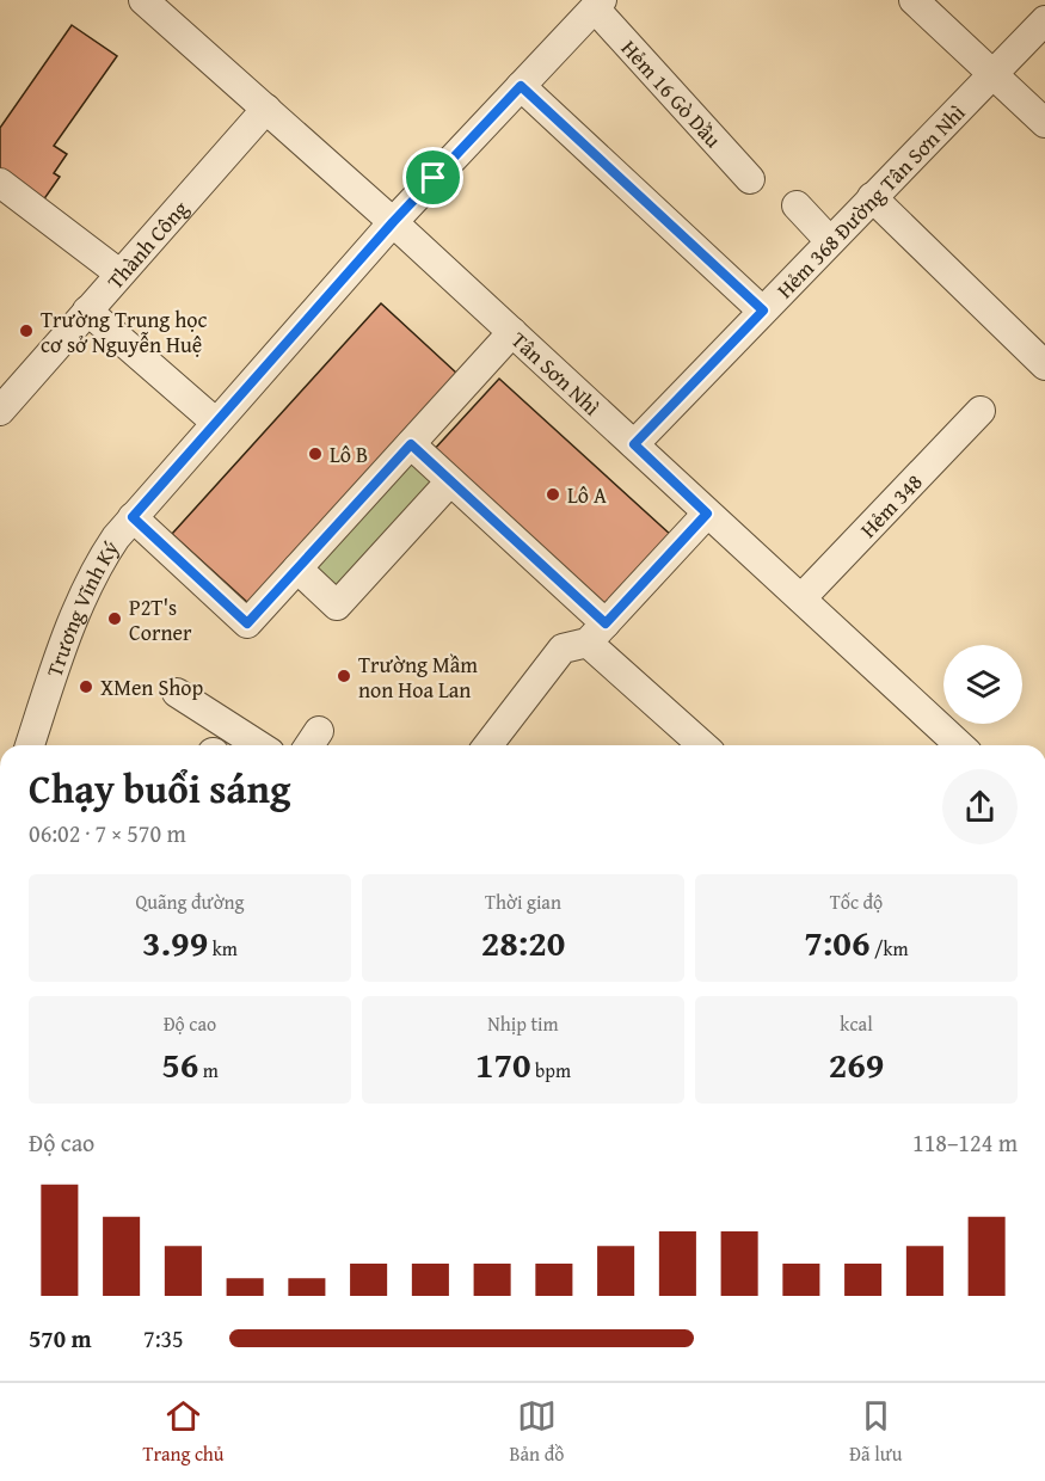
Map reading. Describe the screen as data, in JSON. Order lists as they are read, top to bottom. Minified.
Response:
{"streets":{"street":["Hẻm 16 Gò Dầu","Hẻm 368 Đường Tân Sơn Nhì","Thành Công","Tân Sơn Nhì","Hẻm 348","Trương Vĩnh Ký"]},"crossings":[["Hẻm 16 Gò Dầu","Trương Vĩnh Ký"],["Hẻm 368 Đường Tân Sơn Nhì","Tân Sơn Nhì"],["Thành Công","Tân Sơn Nhì"],["Tân Sơn Nhì","Hẻm 348"],["Tân Sơn Nhì","Trương Vĩnh Ký"]],"places":["Trường Trung học cơ sở Nguyễn Huệ","Lô B","Lô A","P2T's Corner","Trường Mầm non Hoa Lan","XMen Shop"],"page":{"heading":["Chạy buổi sáng","06:02 · 7 × 570 m"],"stats":[["Quãng đường","3.99 km"],["Thời gian","28:20"],["Tốc độ","7:06 /km"],["Độ cao","56 m"],["Nhịp tim","170 bpm"],["kcal","269"]],"chart":["Độ cao","118–124 m"],"list":[{"name":"570 m","note":"7:35"}],"tabs":["Trang chủ","Bản đồ","Đã lưu"]}}
